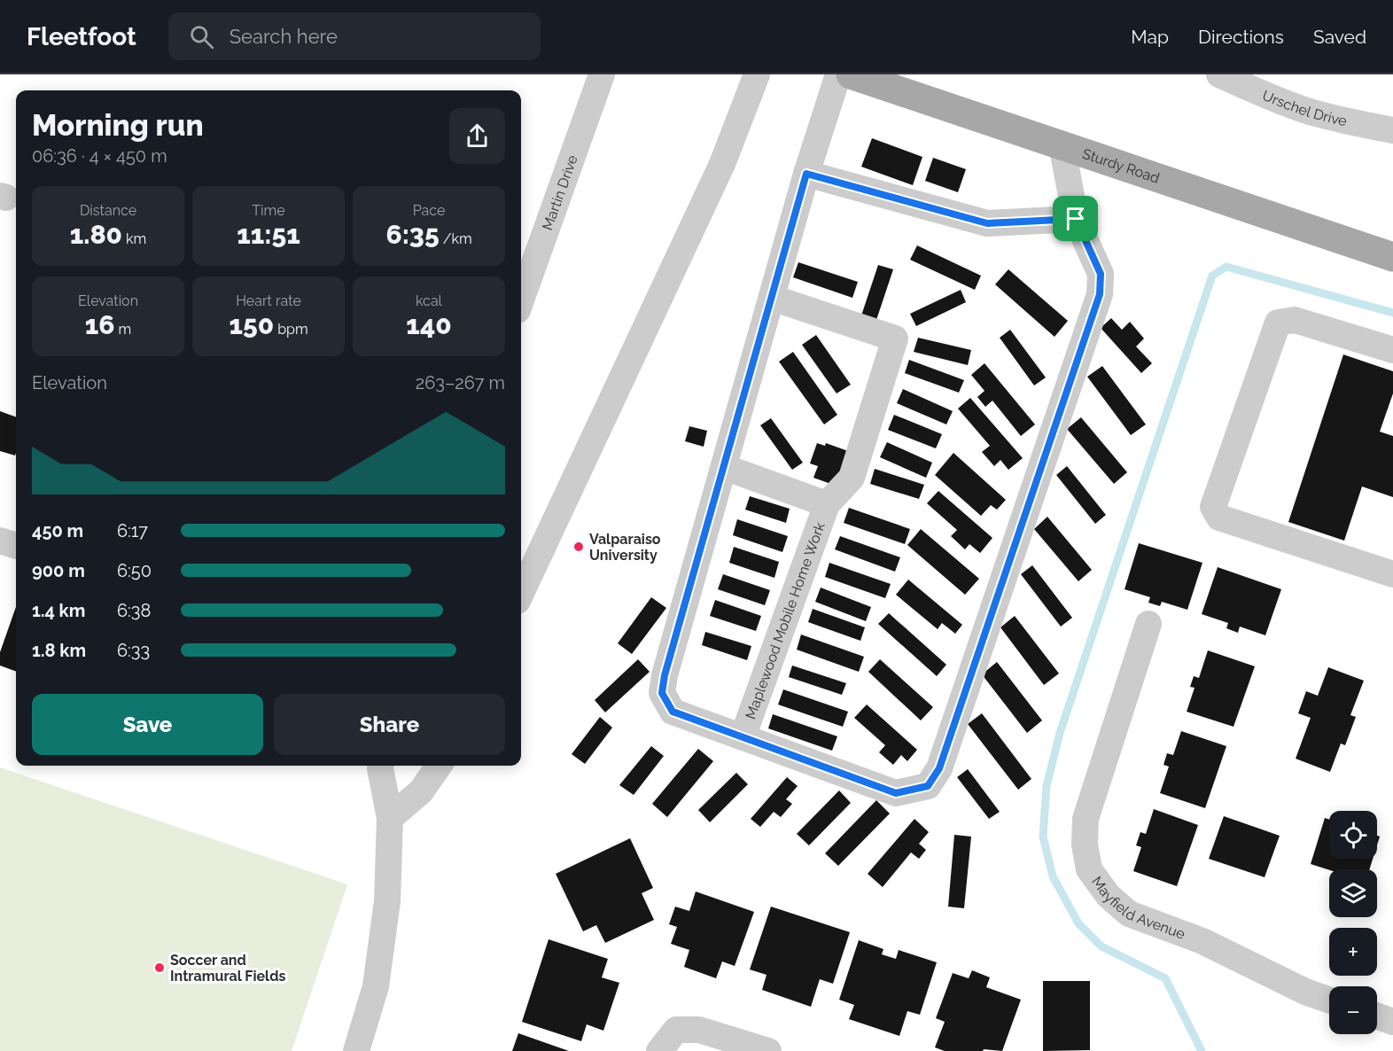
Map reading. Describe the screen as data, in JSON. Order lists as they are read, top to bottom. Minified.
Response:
{"streets":{"main road":["Sturdy Road"],"street":["Urschel Drive","Martin Drive","Maplewood Mobile Home Work","Mayfield Avenue"]},"crossings":[["Sturdy Road","Maplewood Mobile Home Work"]],"places":["Valparaiso University","Soccer and Intramural Fields"],"page":{"header":"Fleetfoot","search":"Search here","nav":["Map","Directions","Saved"],"heading":["Morning run","06:36 · 4 × 450 m"],"stats":[["Distance","1.80 km"],["Time","11:51"],["Pace","6:35 /km"],["Elevation","16 m"],["Heart rate","150 bpm"],["kcal","140"]],"chart":["Elevation","263–267 m"],"list":[{"name":"450 m","note":"6:17"},{"name":"900 m","note":"6:50"},{"name":"1.4 km","note":"6:38"},{"name":"1.8 km","note":"6:33"}],"buttons":["Save","Share"],"map_buttons":["+","−"]}}
